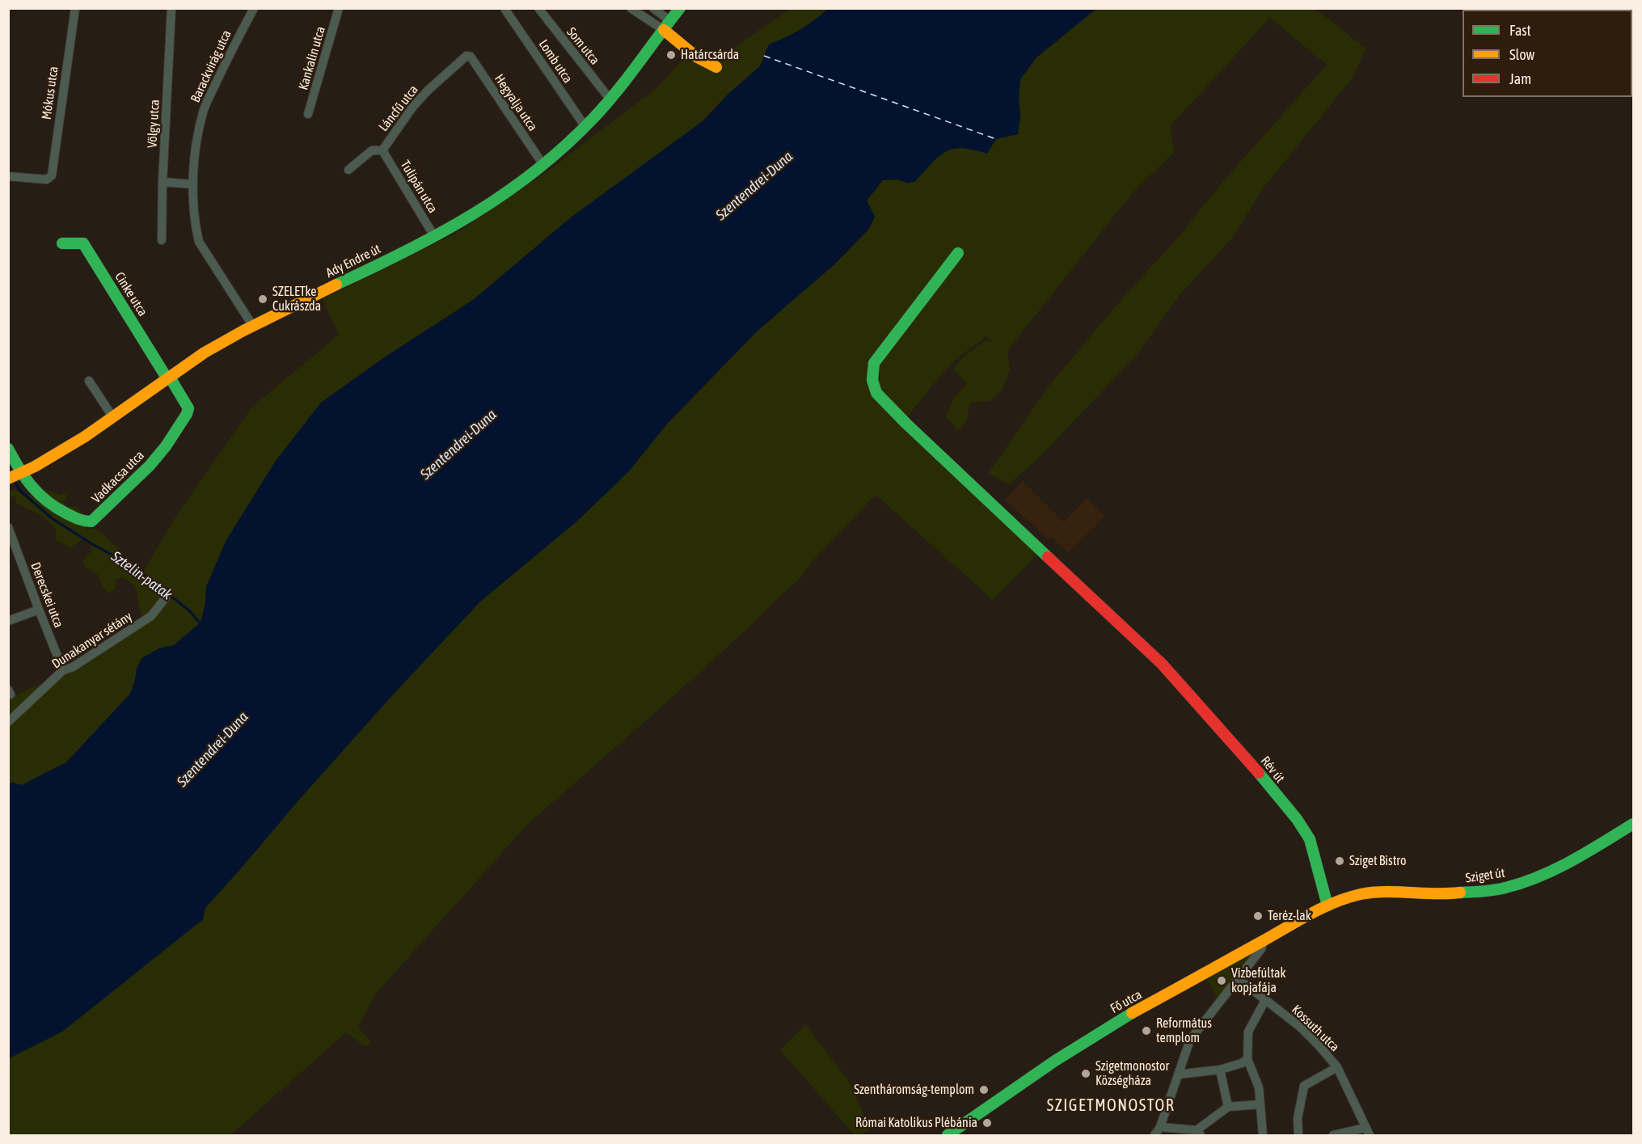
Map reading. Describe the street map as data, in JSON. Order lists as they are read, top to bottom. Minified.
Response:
{"streets":{"main road":["Ady Endre út","Cinke utca","Vadkacsa utca","Rév út","Sziget út","Fő utca"],"street":["Som utca","Kankalin utca","Lomb utca","Barackvirág utca","Mókus utca","Hegyalja utca","Láncfű utca","Völgy utca","Tulipán utca","Derecskei utca","Dunakanyar sétány","Kossuth utca"]},"crossings":[["Som utca","Ady Endre út"],["Lomb utca","Ady Endre út"],["Barackvirág utca","Ady Endre út"],["Hegyalja utca","Láncfű utca"],["Hegyalja utca","Ady Endre út"],["Láncfű utca","Tulipán utca"],["Tulipán utca","Ady Endre út"],["Ady Endre út","Cinke utca"],["Ady Endre út","Vadkacsa utca"],["Cinke utca","Vadkacsa utca"],["Derecskei utca","Dunakanyar sétány"],["Rév út","Sziget út"],["Rév út","Fő utca"],["Sziget út","Fő utca"]],"districts":["SZIGETMONOSTOR"],"water":["Szentendrei-Duna","Sztelin-patak"],"places":["Határcsárda","SZELETke Cukrászda","Sziget Bistro","Teréz-lak","Vízbefúltak kopjafája","Református templom","Szigetmonostor Községháza","Szentháromság-templom","Római Katolikus Plébánia"],"legend":["Fast","Slow","Jam"]}
